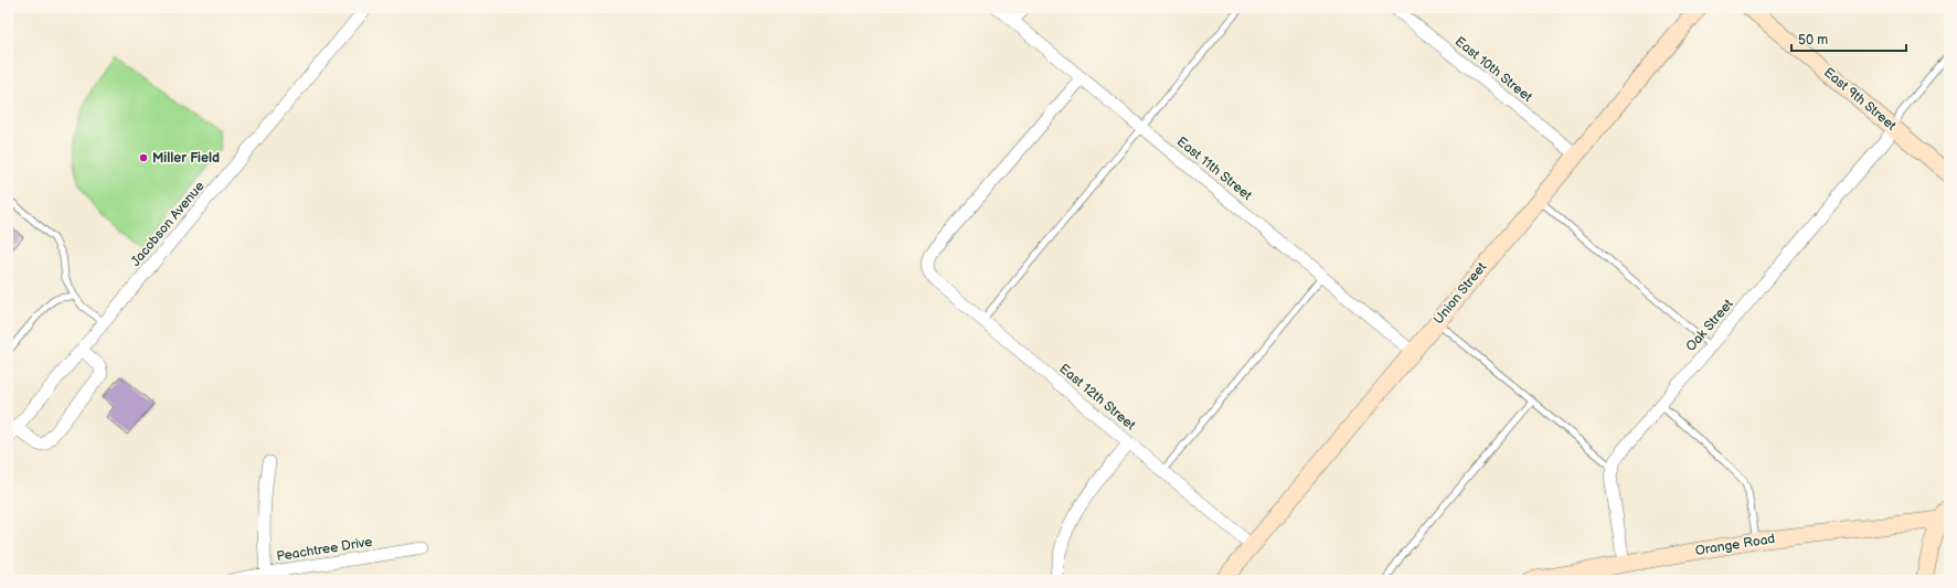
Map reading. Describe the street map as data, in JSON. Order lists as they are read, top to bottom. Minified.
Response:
{"streets":{"main road":["East 9th Street","Union Street","Orange Road"],"street":["East 10th Street","East 11th Street","Jacobson Avenue","Oak Street","East 12th Street","Peachtree Drive"]},"crossings":[["East 10th Street","Union Street"],["East 9th Street","Oak Street"],["East 11th Street","Union Street"],["East 11th Street","East 12th Street"],["Union Street","East 12th Street"],["Oak Street","Orange Road"]],"places":["Miller Field"],"scale_bar":"50 m"}
